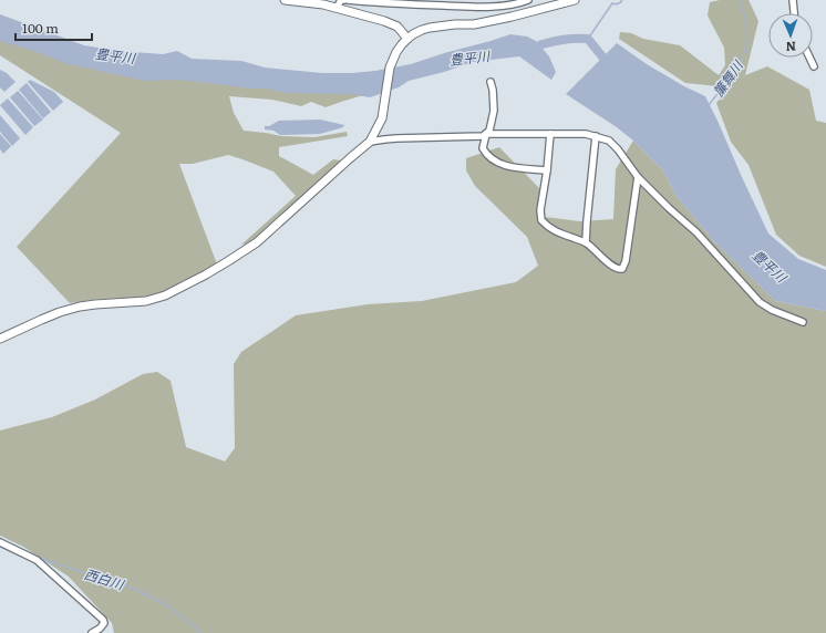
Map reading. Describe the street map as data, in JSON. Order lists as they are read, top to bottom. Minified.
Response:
{"water":["豊平川","簾舞川","西白川"],"scale_bar":"100 m","north":"bottom"}
